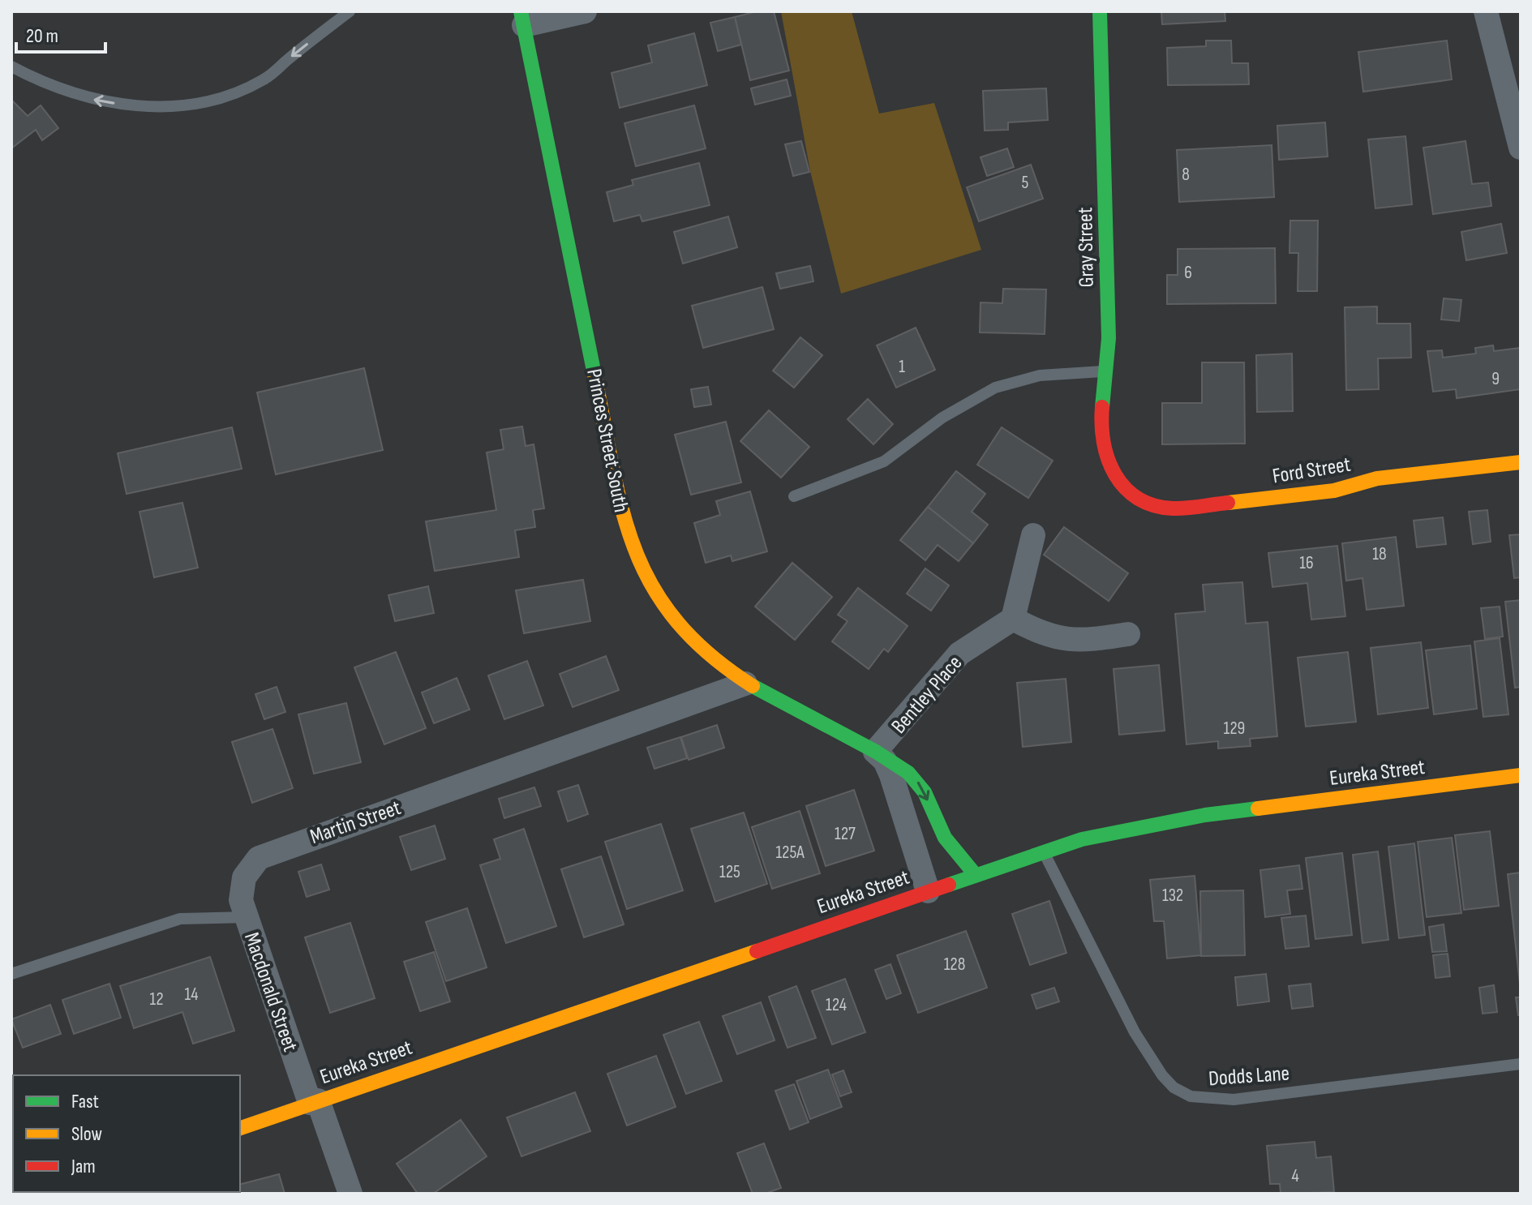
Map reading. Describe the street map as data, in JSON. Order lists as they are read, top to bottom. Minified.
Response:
{"streets":{"street":["Gray Street","Princes Street South","Ford Street","Bentley Place","Eureka Street","Martin Street","Macdonald Street"],"lane":["Dodds Lane"]},"crossings":[["Gray Street","Ford Street"],["Princes Street South","Bentley Place"],["Princes Street South","Eureka Street"],["Princes Street South","Martin Street"],["Eureka Street","Macdonald Street"],["Eureka Street","Dodds Lane"],["Martin Street","Macdonald Street"]],"house_numbers":["8","5","6","1","9","18","16","129","127","125A","125","132","128","14","12","124","4"],"legend":["Fast","Slow","Jam"],"scale_bar":"20 m"}
